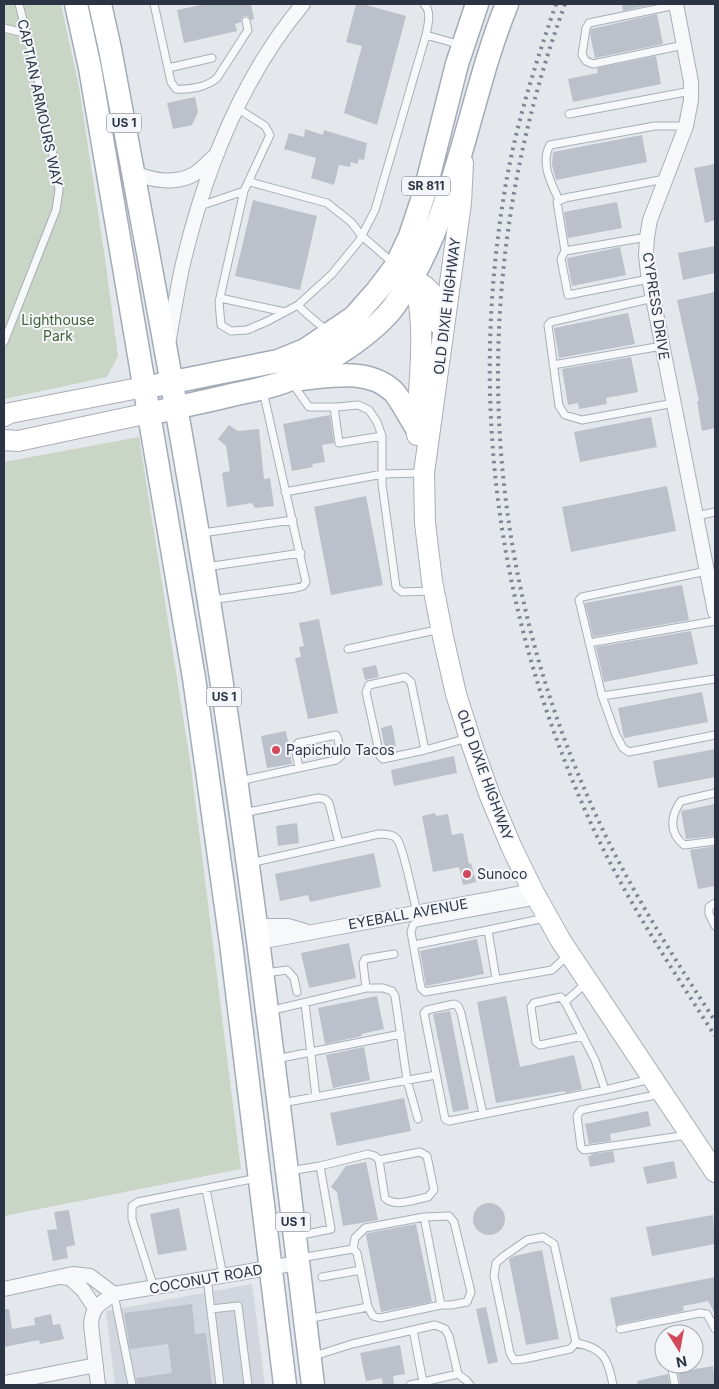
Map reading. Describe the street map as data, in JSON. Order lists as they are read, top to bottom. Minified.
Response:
{"streets":{"main road":["US 1","SR 811","OLD DIXIE HIGHWAY"],"street":["CYPRESS DRIVE","EYEBALL AVENUE","COCONUT ROAD"],"lane":["CAPTIAN ARMOURS WAY"]},"crossings":[["US 1","OLD DIXIE HIGHWAY"],["US 1","EYEBALL AVENUE"],["US 1","COCONUT ROAD"],["OLD DIXIE HIGHWAY","EYEBALL AVENUE"]],"parks":["Lighthouse Park"],"places":["Papichulo Tacos","Sunoco"],"north":"bottom"}
